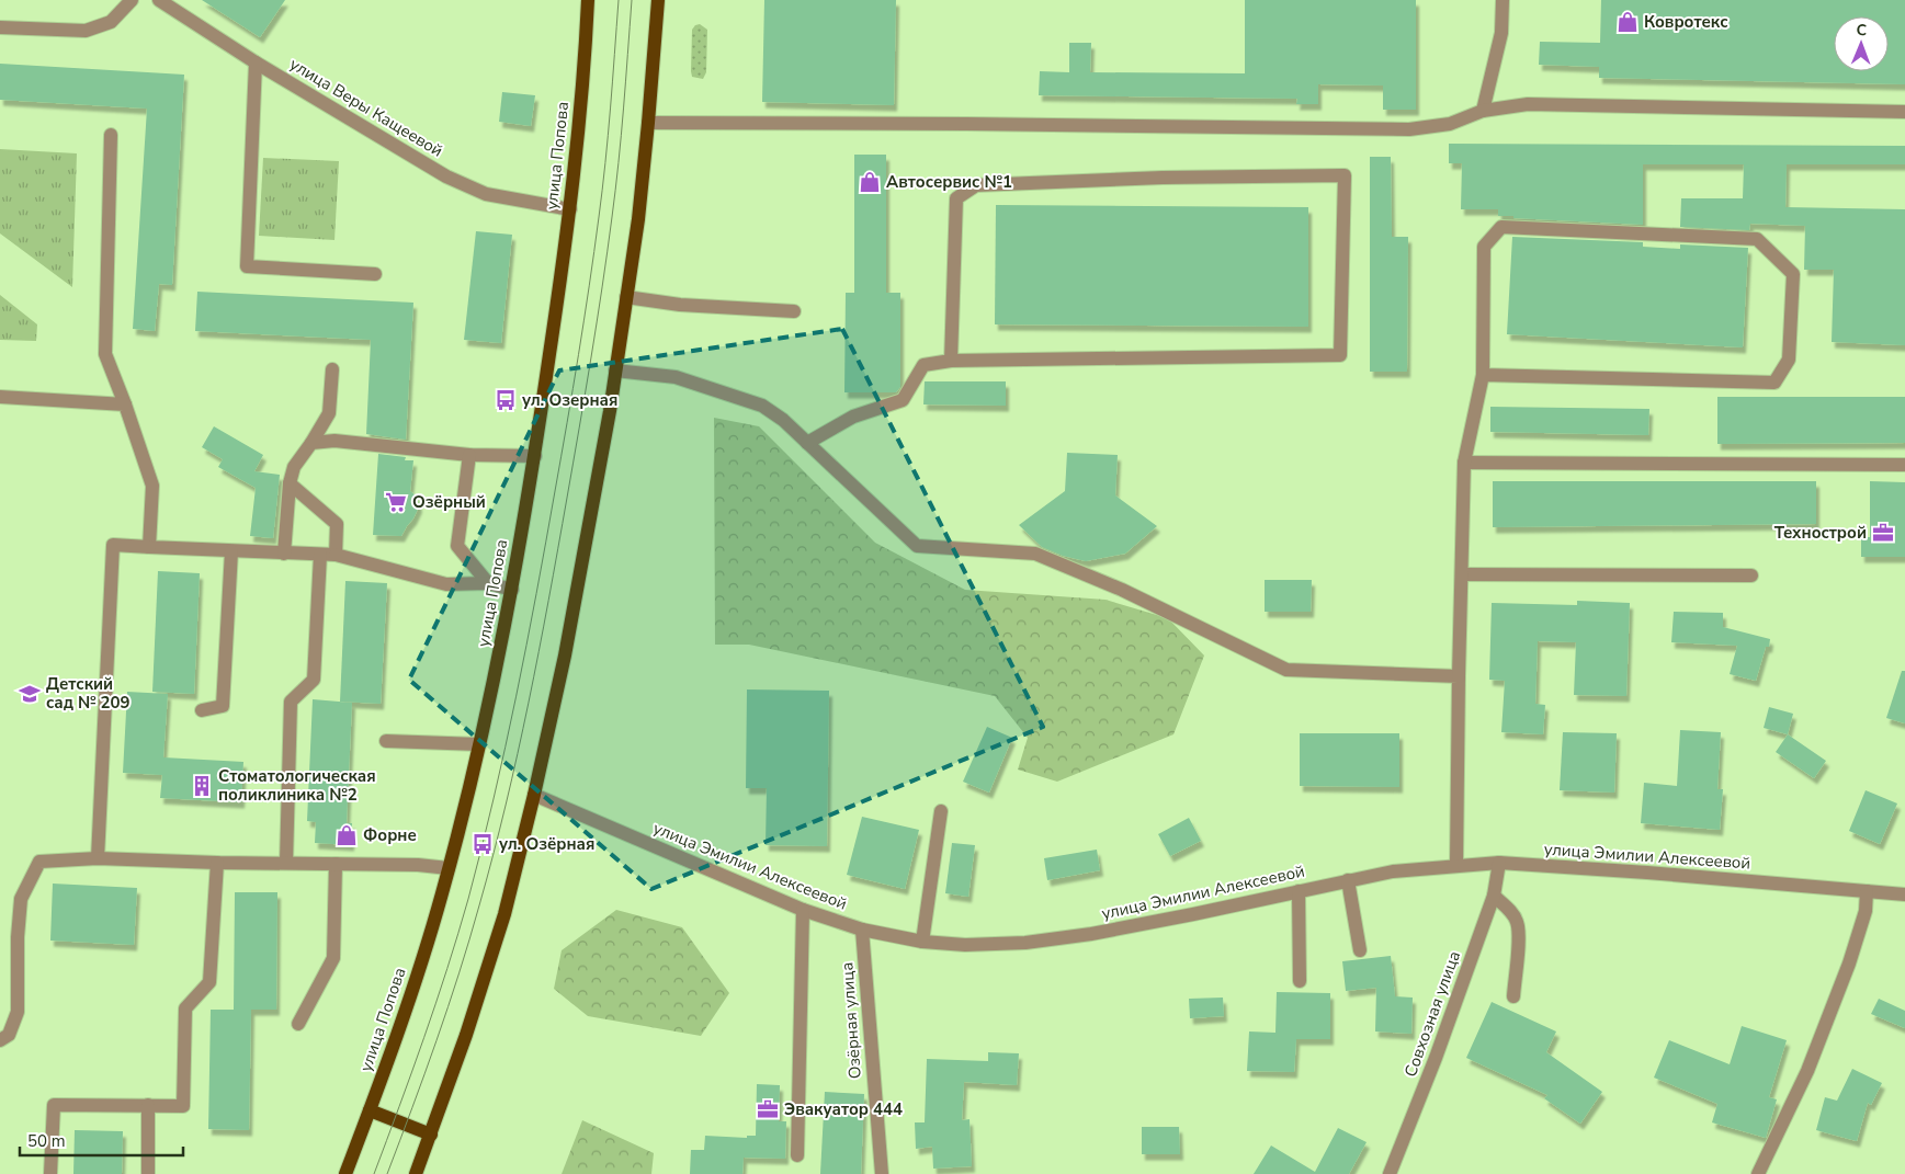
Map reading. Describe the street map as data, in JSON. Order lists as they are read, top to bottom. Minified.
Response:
{"streets":{"main road":["улица Попова"],"street":["улица Веры Кащеевой","улица Эмилии Алексеевой","Совхозная улица","Озёрная улица"]},"crossings":[["улица Веры Кащеевой","улица Попова"],["улица Эмилии Алексеевой","Совхозная улица"],["улица Эмилии Алексеевой","Озёрная улица"]],"places":{"shop":["Ковротекс","Автосервис №1","Форне"],"bus stop":["ул. Озерная","ул. Озёрная"],"supermarket":["Озёрный"],"office":["Технострой","Эвакуатор 444"],"school or university":["Детский сад № 209"],"building":["Стоматологическая поликлиника №2"]},"scale_bar":"50 m","north":"top"}
